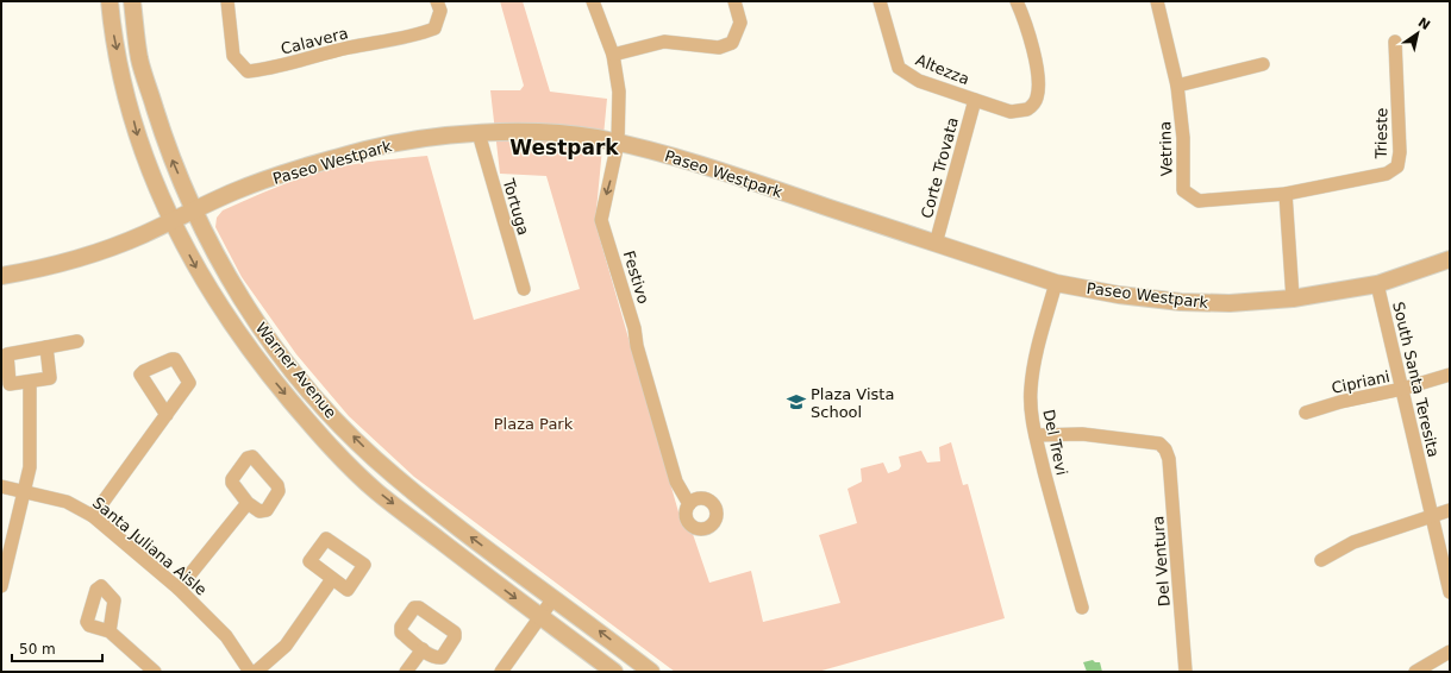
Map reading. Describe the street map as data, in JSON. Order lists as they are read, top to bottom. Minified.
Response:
{"streets":{"street":["Calavera","Altezza","Trieste","Vetrina","Paseo Westpark","Corte Trovata","Tortuga","Festivo","Warner Avenue","South Santa Teresita","Cipriani","Del Trevi","Santa Juliana Aisle","Del Ventura"]},"crossings":[["Altezza","Corte Trovata"],["Trieste","Vetrina"],["Paseo Westpark","Corte Trovata"],["Paseo Westpark","Tortuga"],["Paseo Westpark","Festivo"],["Paseo Westpark","Warner Avenue"],["Paseo Westpark","South Santa Teresita"],["Paseo Westpark","Del Trevi"],["South Santa Teresita","Cipriani"],["Del Trevi","Del Ventura"]],"one_way":["Festivo"],"districts":["Westpark"],"parks":["Plaza Park"],"places":{"school or university":["Plaza Vista School"]},"scale_bar":"50 m","north":"top right"}
